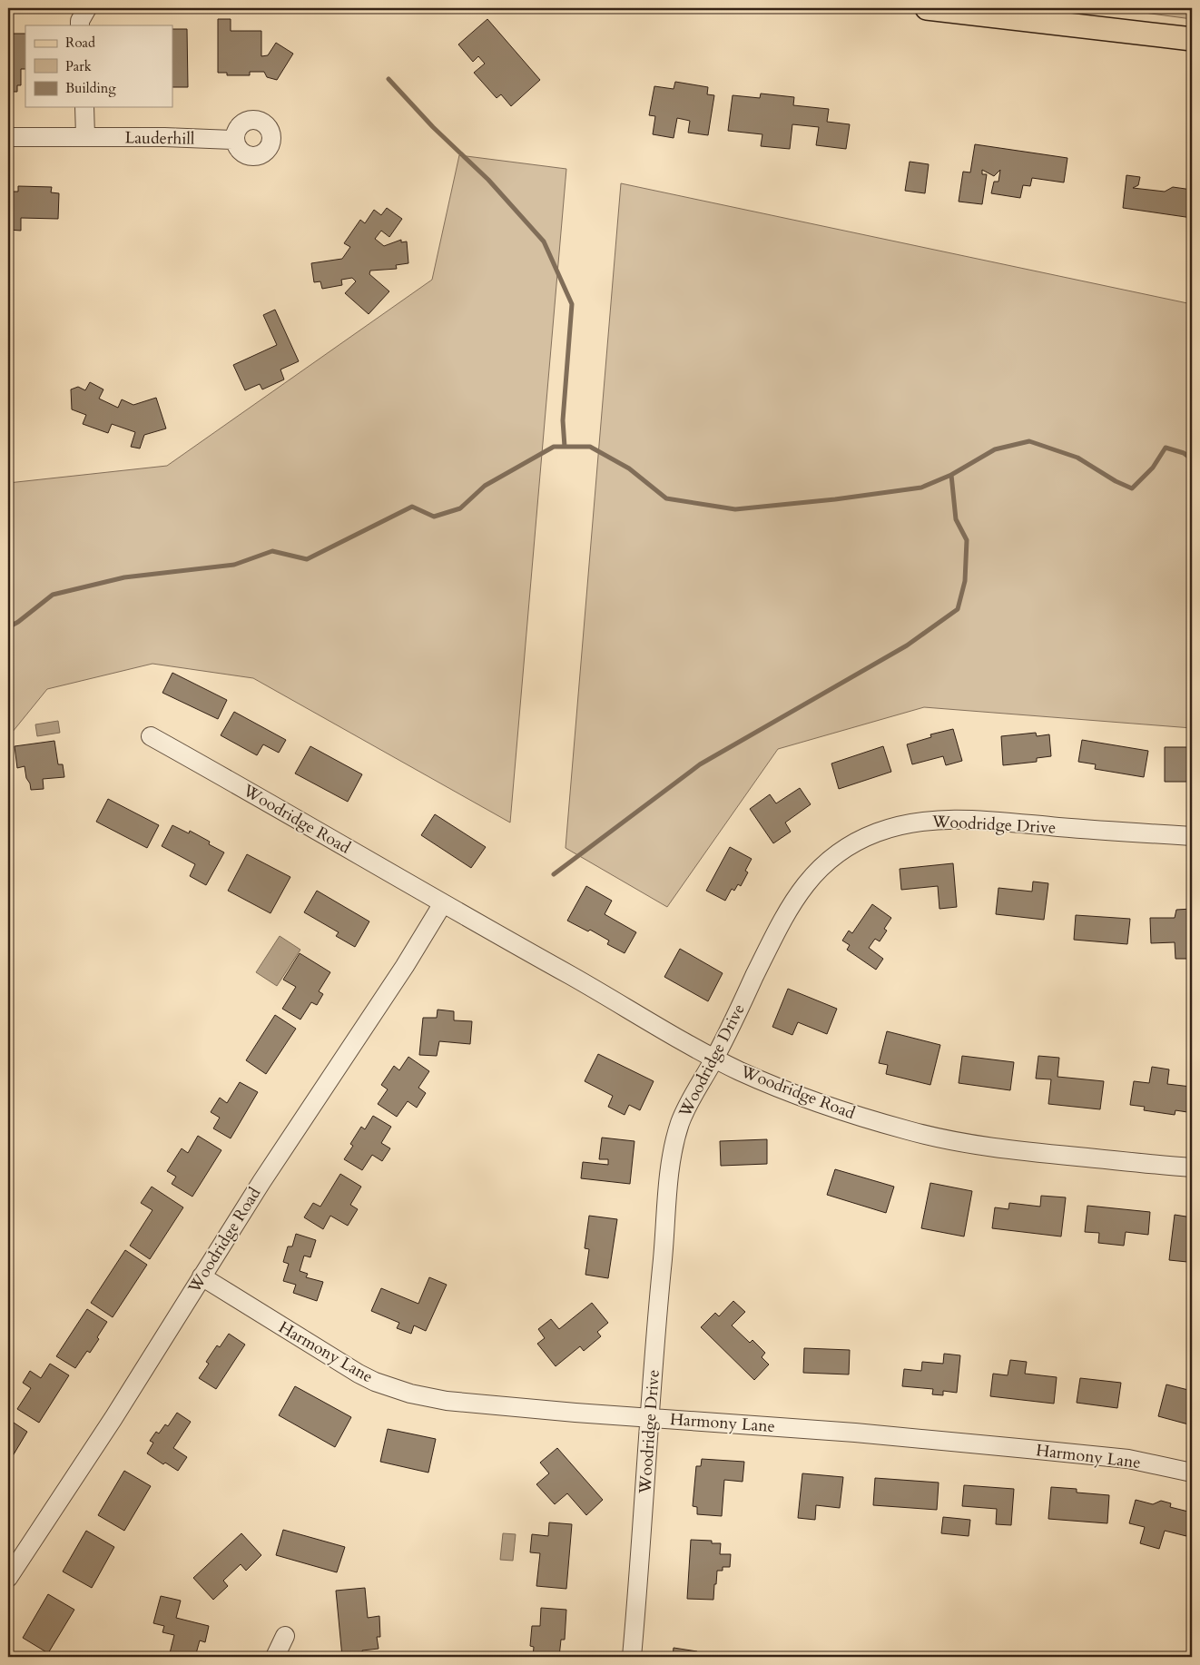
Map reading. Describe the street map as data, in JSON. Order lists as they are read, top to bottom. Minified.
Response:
{"streets":{"street":["Lauderhill","Woodridge Road","Woodridge Drive","Harmony Lane"]},"crossings":[["Woodridge Road","Woodridge Drive"],["Woodridge Road","Harmony Lane"],["Woodridge Drive","Harmony Lane"]],"legend":["Road","Park","Building"]}
